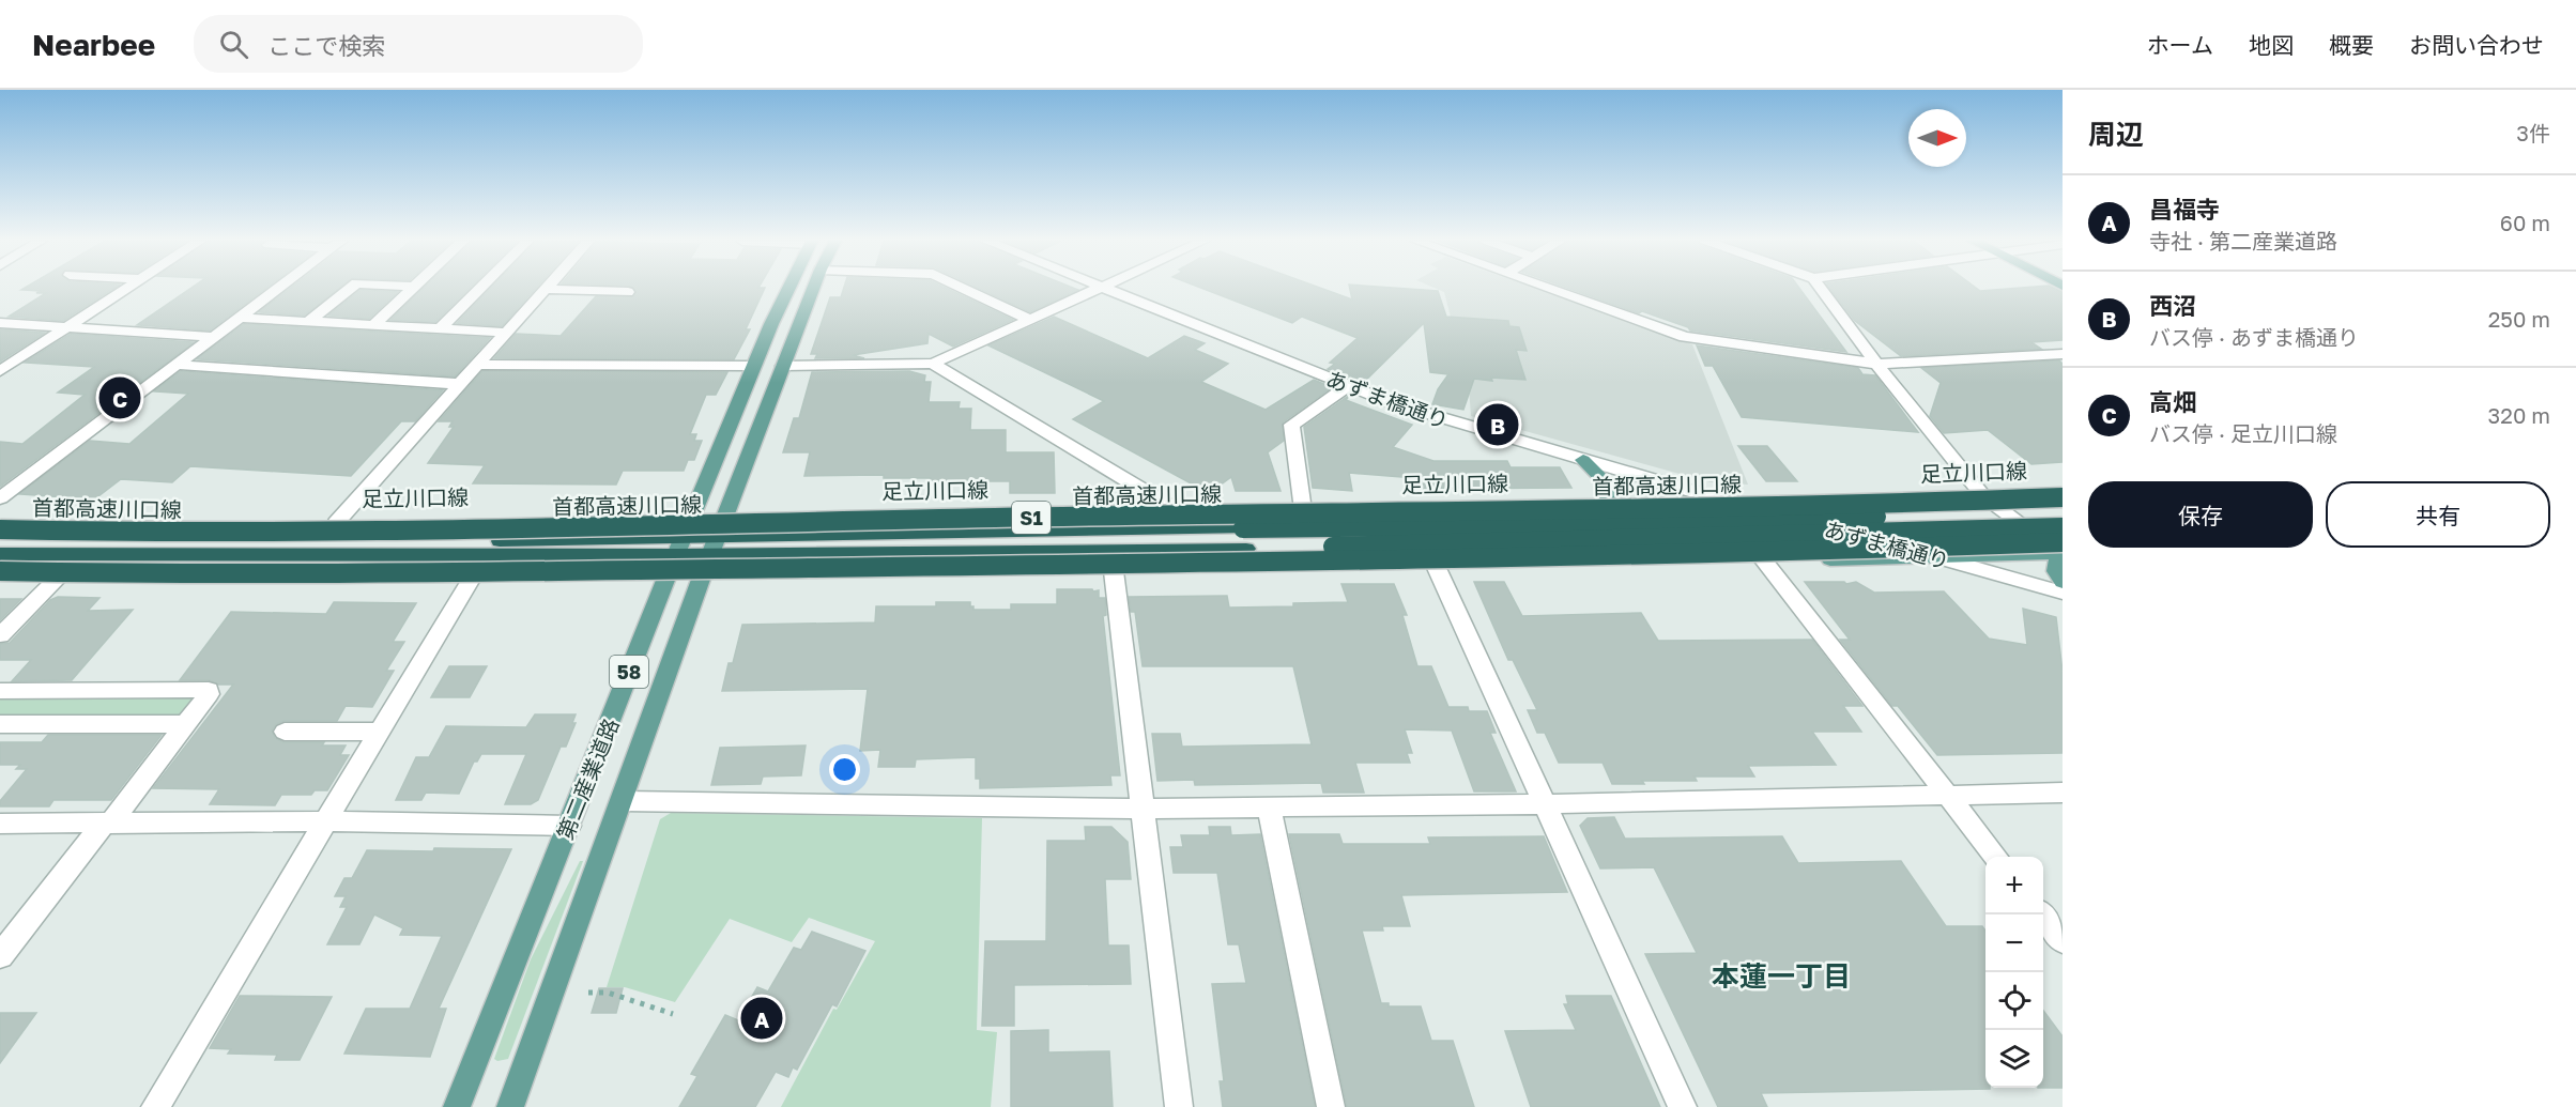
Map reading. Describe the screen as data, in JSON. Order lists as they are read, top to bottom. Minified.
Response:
{"streets":{"highway":["首都高速川口線","S1"],"main road":["足立川口線","58","第二産業道路"],"street":["あずま橋通り"]},"crossings":[["あずま橋通り","足立川口線"],["足立川口線","首都高速川口線"],["足立川口線","第二産業道路"]],"districts":["本蓮一丁目"],"north":"right","page":{"header":"Nearbee","search":"ここで検索","nav":["ホーム","地図","概要","お問い合わせ"],"heading":["周辺","3件"],"list":[{"mark":"A","name":"昌福寺","note":"寺社 · 第二産業道路","value":"60 m"},{"mark":"B","name":"西沼","note":"バス停 · あずま橋通り","value":"250 m"},{"mark":"C","name":"高畑","note":"バス停 · 足立川口線","value":"320 m"}],"pins":["C","B","A"],"buttons":["保存","共有"],"map_buttons":["+","−"]}}
